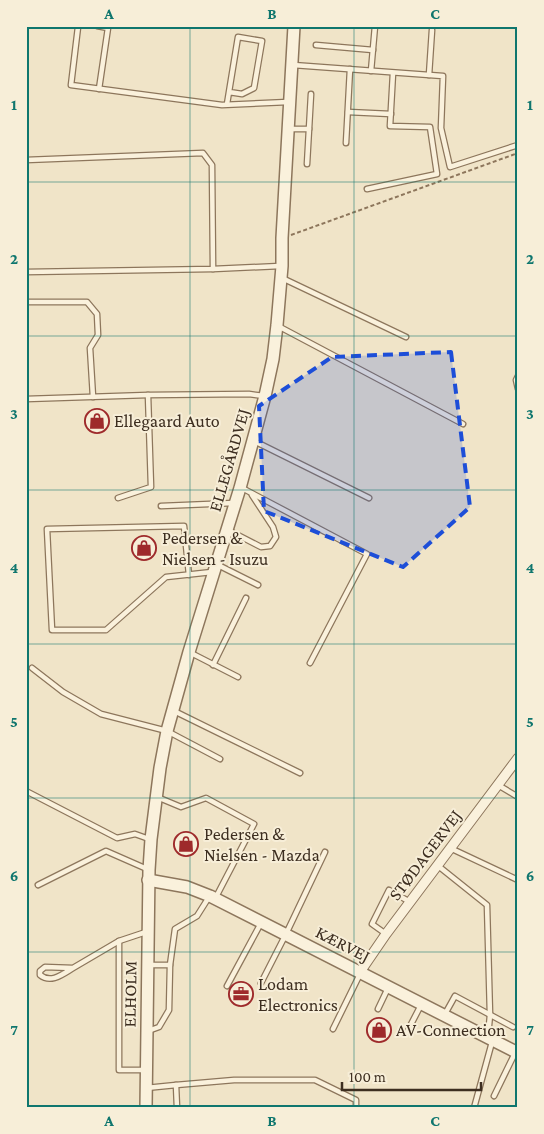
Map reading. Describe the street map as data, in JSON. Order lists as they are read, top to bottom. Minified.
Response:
{"streets":{"street":["ELLEGÅRDVEJ","STØDAGERVEJ","KÆRVEJ","ELHOLM"]},"crossings":[["ELLEGÅRDVEJ","KÆRVEJ"],["ELLEGÅRDVEJ","ELHOLM"],["STØDAGERVEJ","KÆRVEJ"],["KÆRVEJ","ELHOLM"]],"places":{"shop":["Ellegaard Auto","Pedersen & Nielsen - Isuzu","Pedersen & Nielsen - Mazda","AV-Connection"],"office":["Lodam Electronics"]},"scale_bar":"100 m","grid":{"columns":["A","B","C"],"rows":["1","2","3","4","5","6","7"]}}
